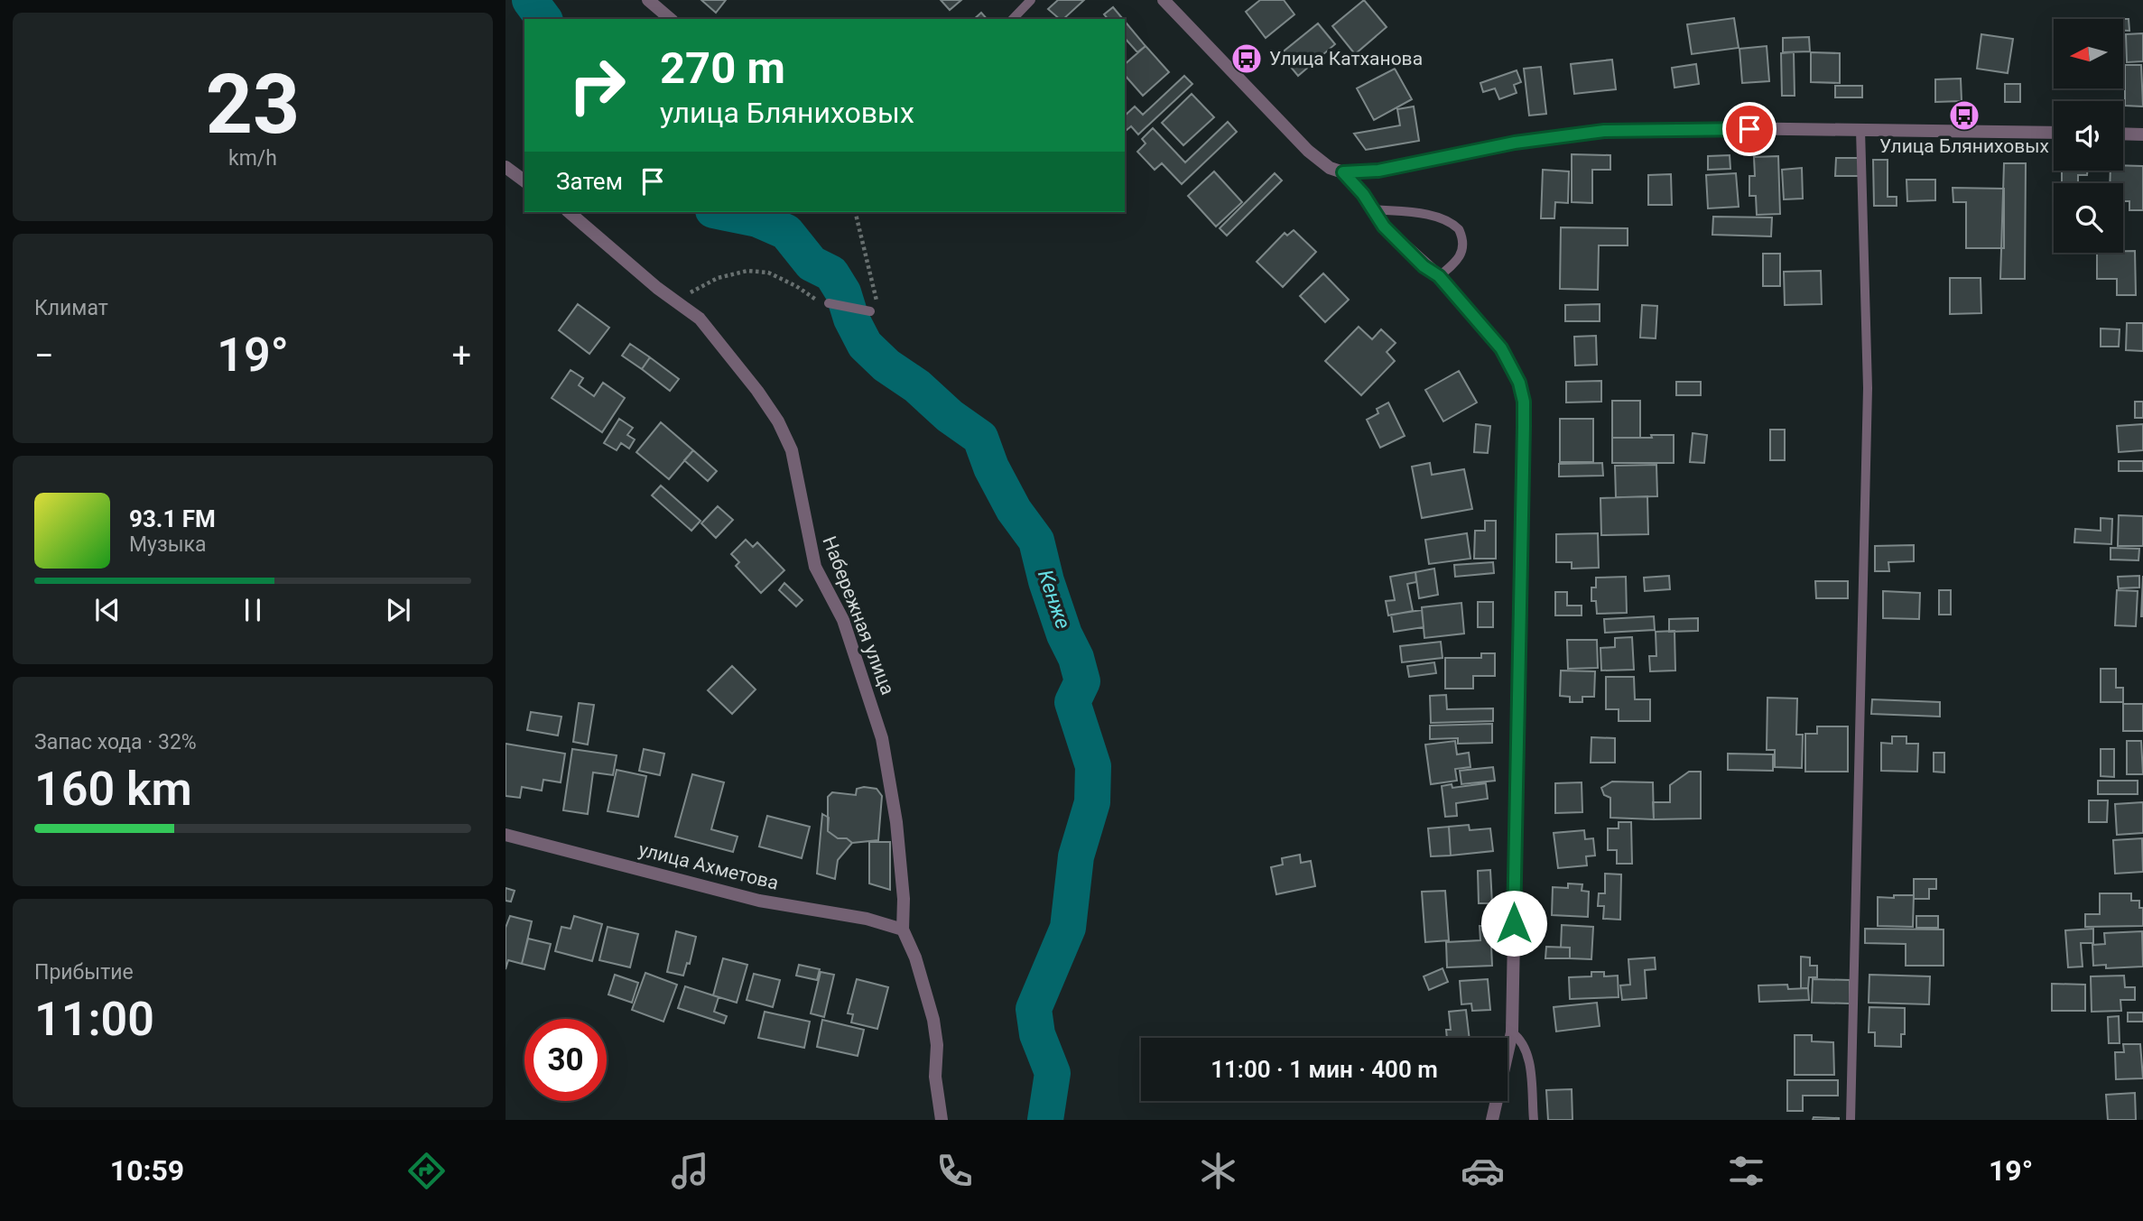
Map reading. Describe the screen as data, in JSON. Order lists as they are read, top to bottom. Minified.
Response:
{"streets":{"street":["Набережная улица","улица Ахметова"]},"crossings":[["Набережная улица","улица Ахметова"]],"water":["Кенже"],"places":{"bus stop":["Улица Катханова","Улица Бляниховых"]},"north":"left","page":{"tile":[["23","km/h"],"Климат",["Запас хода · 32%","160 km"],["Прибытие","11:00"]],"turn":["270 m","улица Бляниховых"],"then":"Затем","heat":["−","19°","+"],"song":["93.1 FM","Музыка"],"limit":"30","trip":"11:00 · 1 мин · 400 m","tabs":["10:59","19°"]}}
